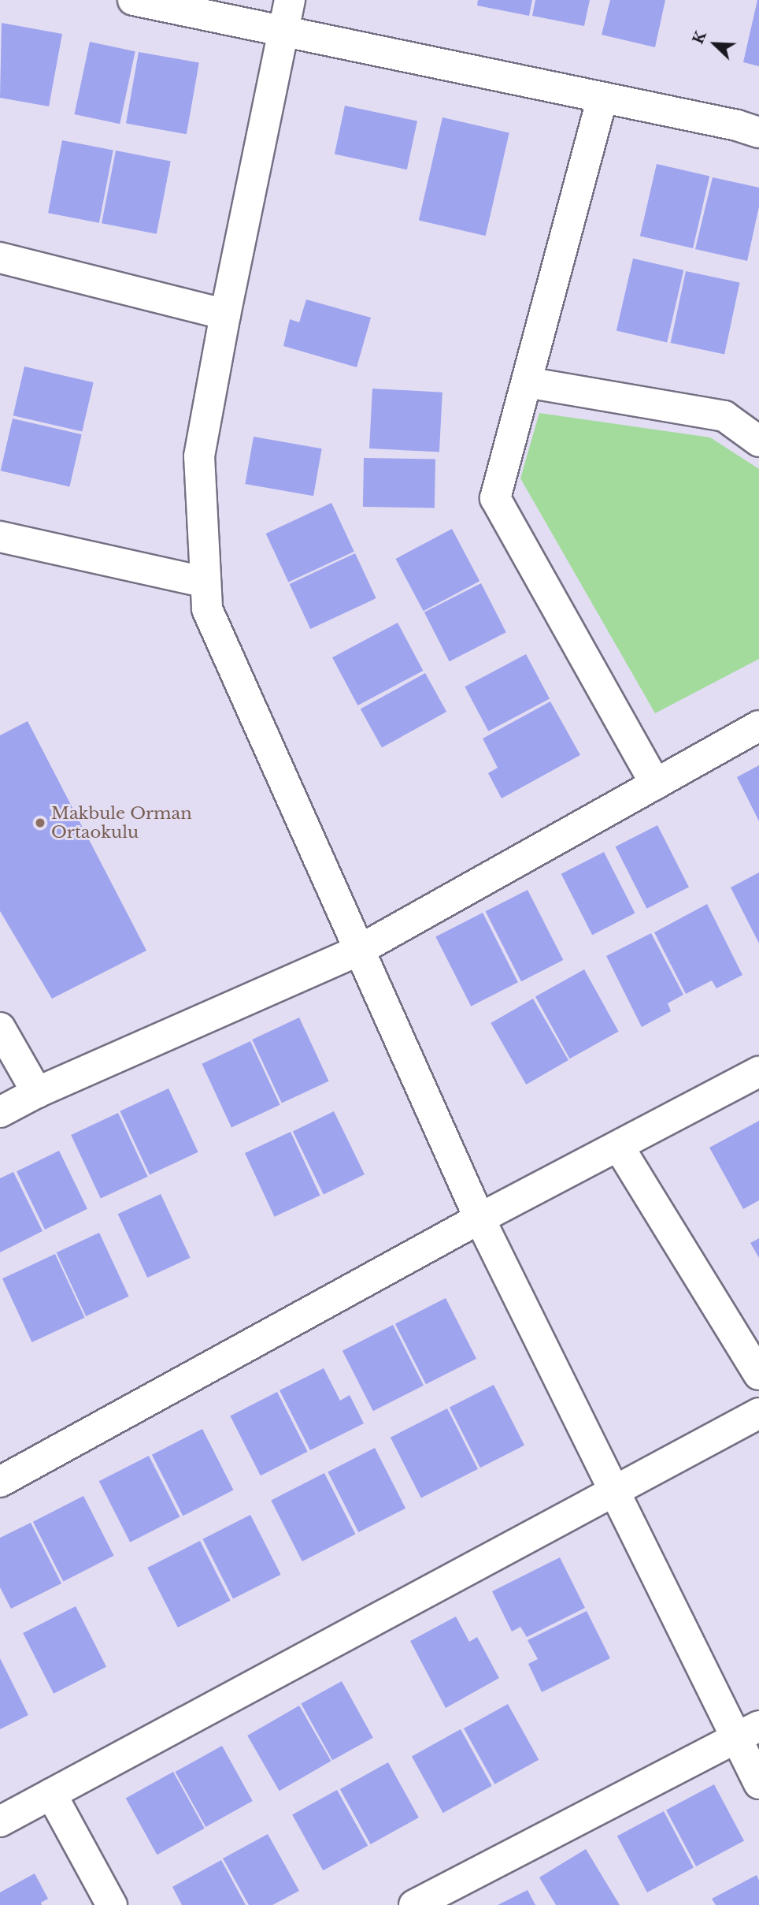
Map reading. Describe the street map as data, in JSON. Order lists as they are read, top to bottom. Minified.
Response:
{"places":["Makbule Orman Ortaokulu"],"north":"top left"}
